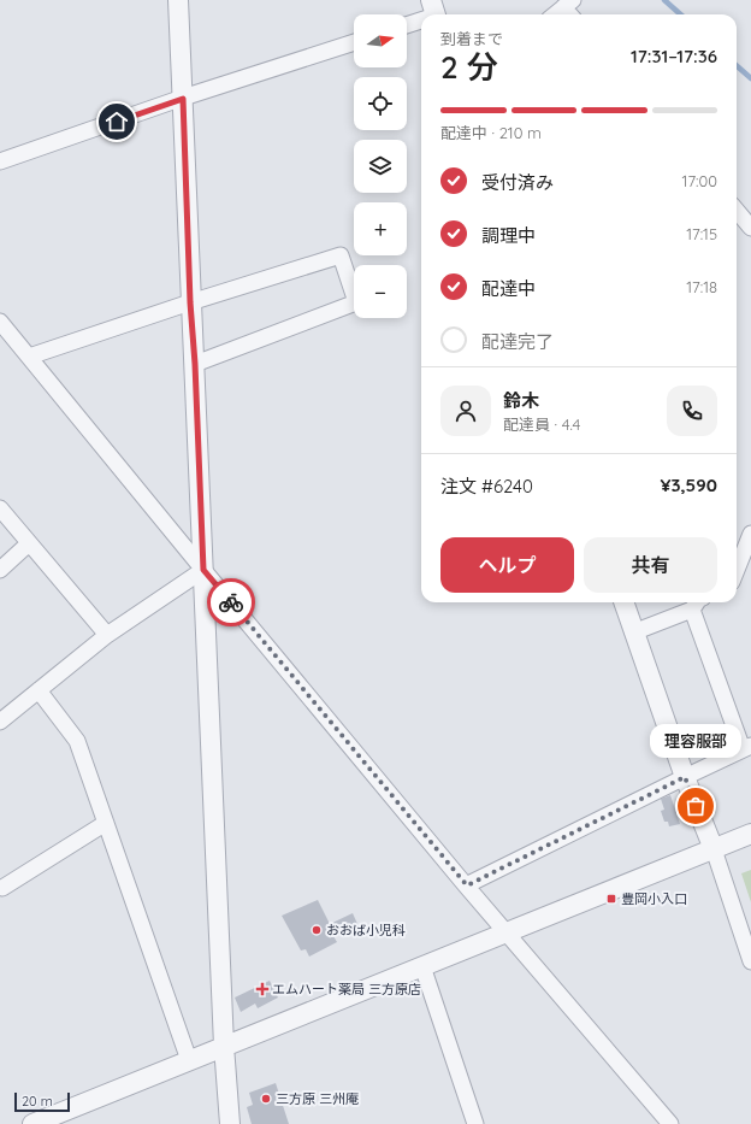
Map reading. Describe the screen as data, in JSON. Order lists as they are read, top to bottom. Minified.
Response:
{"places":{"other":["理容服部","おおば小児科","三方原 三州庵"],"transit":["豊岡小入口"],"health":["エムハート薬局 三方原店"]},"scale_bar":"20 m","north":"right","page":{"map_buttons":["+","−"],"heading":["2 分","到着まで","17:31–17:36"],"panel":["鈴木","配達員 · 4.4","注文 #6240","¥3,590"],"bar":"配達中 · 210 m","list":[["受付済み","17:00"],["調理中","17:15"],["配達中","17:18"],"配達完了"],"buttons":["ヘルプ","共有"],"bubble":"理容服部","scale":"20 m"}}
